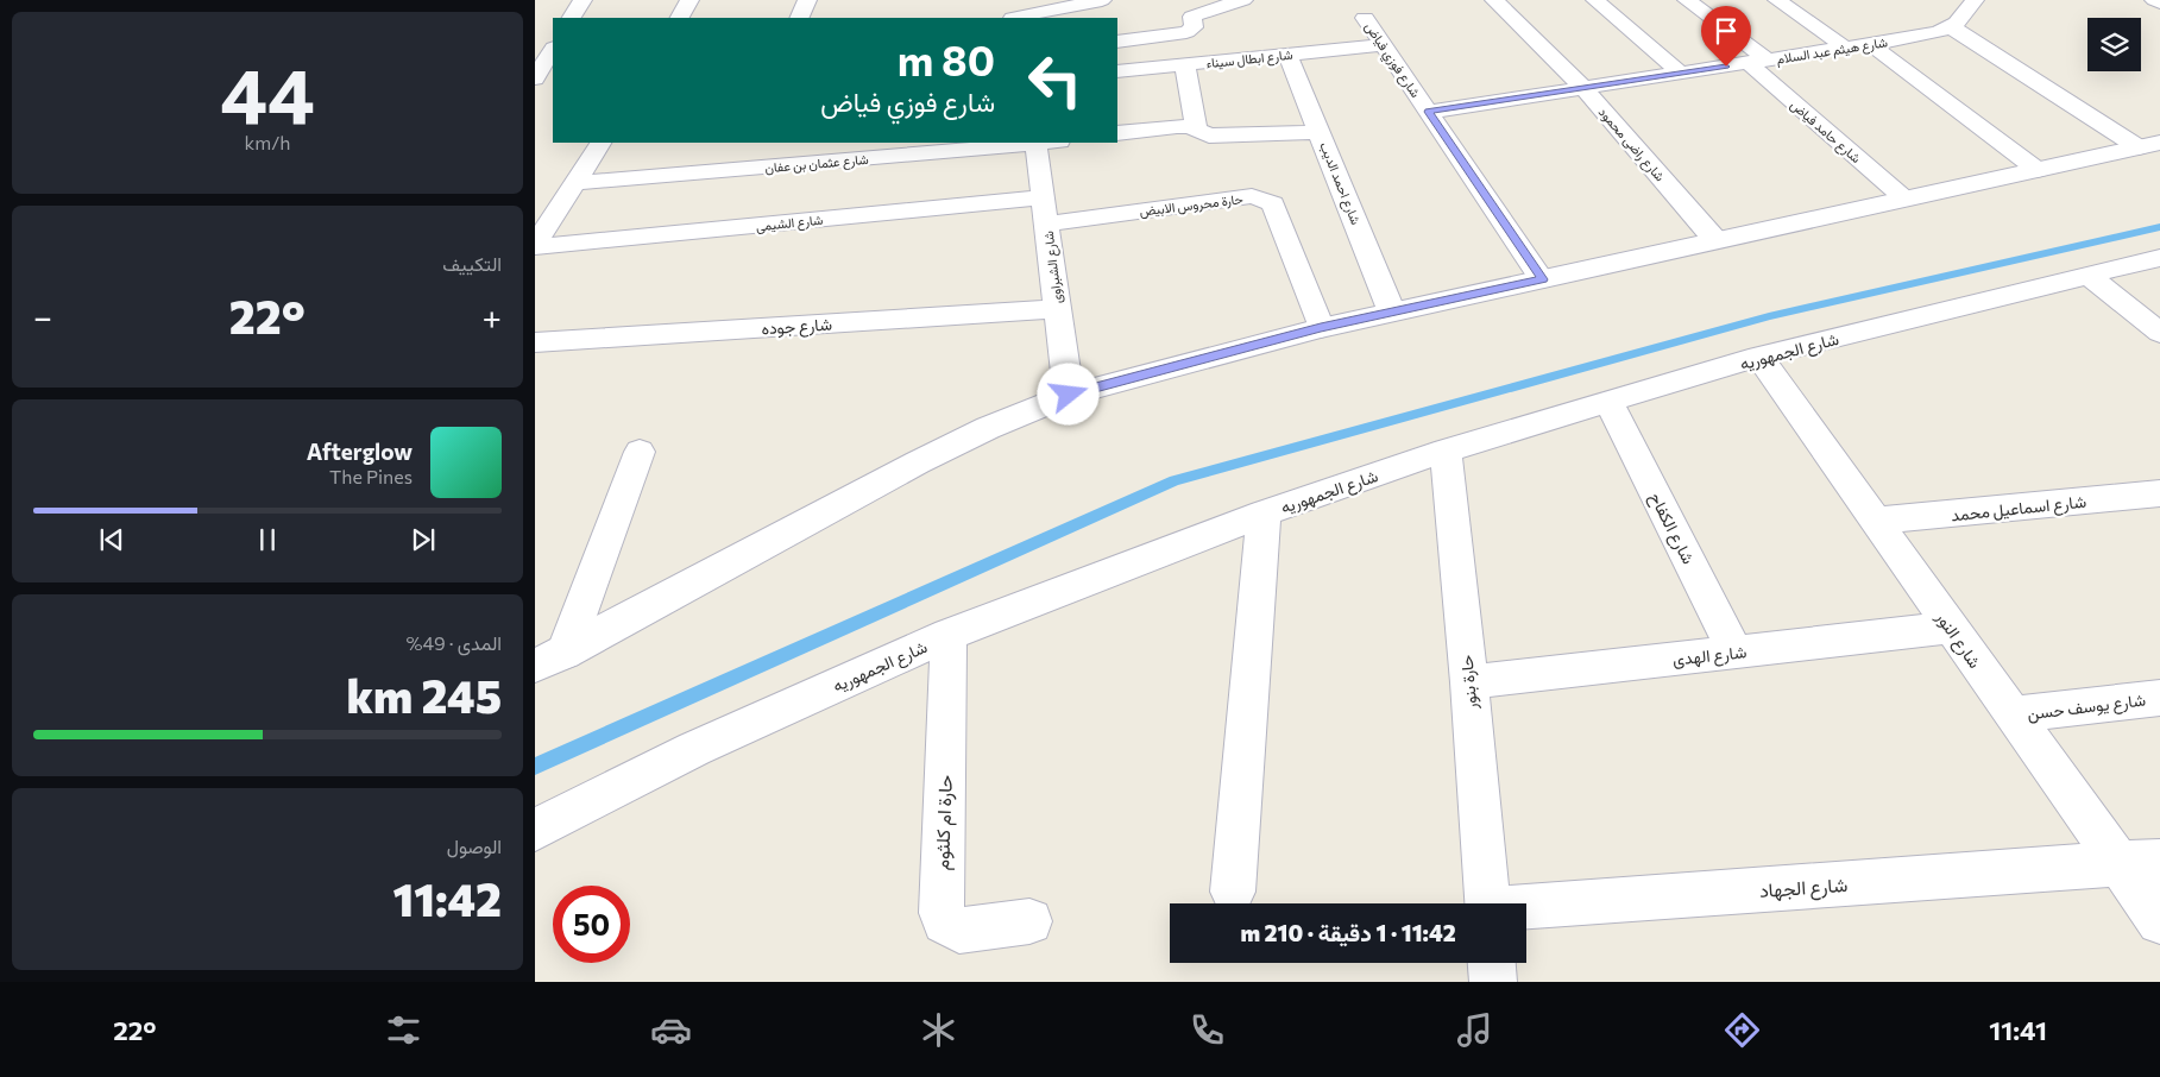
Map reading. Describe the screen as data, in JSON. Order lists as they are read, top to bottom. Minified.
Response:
{"streets":{"street":["شارع هيثم عبد السلام","شارع ابطال سيناء","شارع فوزي فياض","شارع حامد فياض","شارع راضى محمود","شارع عثمان بن عفان","شارع احمد الديب","حارة محروس الابيض","شارع الشيمى","شارع الشبراوى","شارع جوده","شارع الجمهوريه","شارع اسماعيل محمد","شارع الكفاح","شارع النور","شارع الهدى","حارة بنور","شارع يوسف حسن","حارة ام كلثوم","شارع الجهاد"]},"crossings":[["شارع هيثم عبد السلام","شارع فوزي فياض"],["شارع هيثم عبد السلام","شارع حامد فياض"],["شارع هيثم عبد السلام","شارع راضى محمود"],["شارع ابطال سيناء","شارع فوزي فياض"],["شارع ابطال سيناء","شارع احمد الديب"],["شارع عثمان بن عفان","شارع الشبراوى"],["حارة محروس الابيض","شارع الشيمى"],["حارة محروس الابيض","شارع الشبراوى"],["شارع الشيمى","شارع الشبراوى"],["شارع الشبراوى","شارع جوده"],["شارع الجمهوريه","شارع الكفاح"],["شارع الجمهوريه","شارع النور"],["شارع الجمهوريه","حارة بنور"],["شارع الجمهوريه","حارة ام كلثوم"],["شارع اسماعيل محمد","شارع النور"],["شارع الكفاح","شارع الهدى"],["شارع النور","شارع الهدى"],["شارع النور","شارع يوسف حسن"],["شارع النور","شارع الجهاد"],["شارع الهدى","حارة بنور"]],"page":{"tile":[["44","km/h"],"التكييف",["المدى · 49%","245 km"],["الوصول","11:42"]],"turn":["80 m","شارع فوزي فياض"],"heat":["−","22°","+"],"song":["Afterglow","The Pines"],"limit":"50","trip":"11:42 · 1 دقيقة · 210 m","tabs":["11:41","22°"]}}
